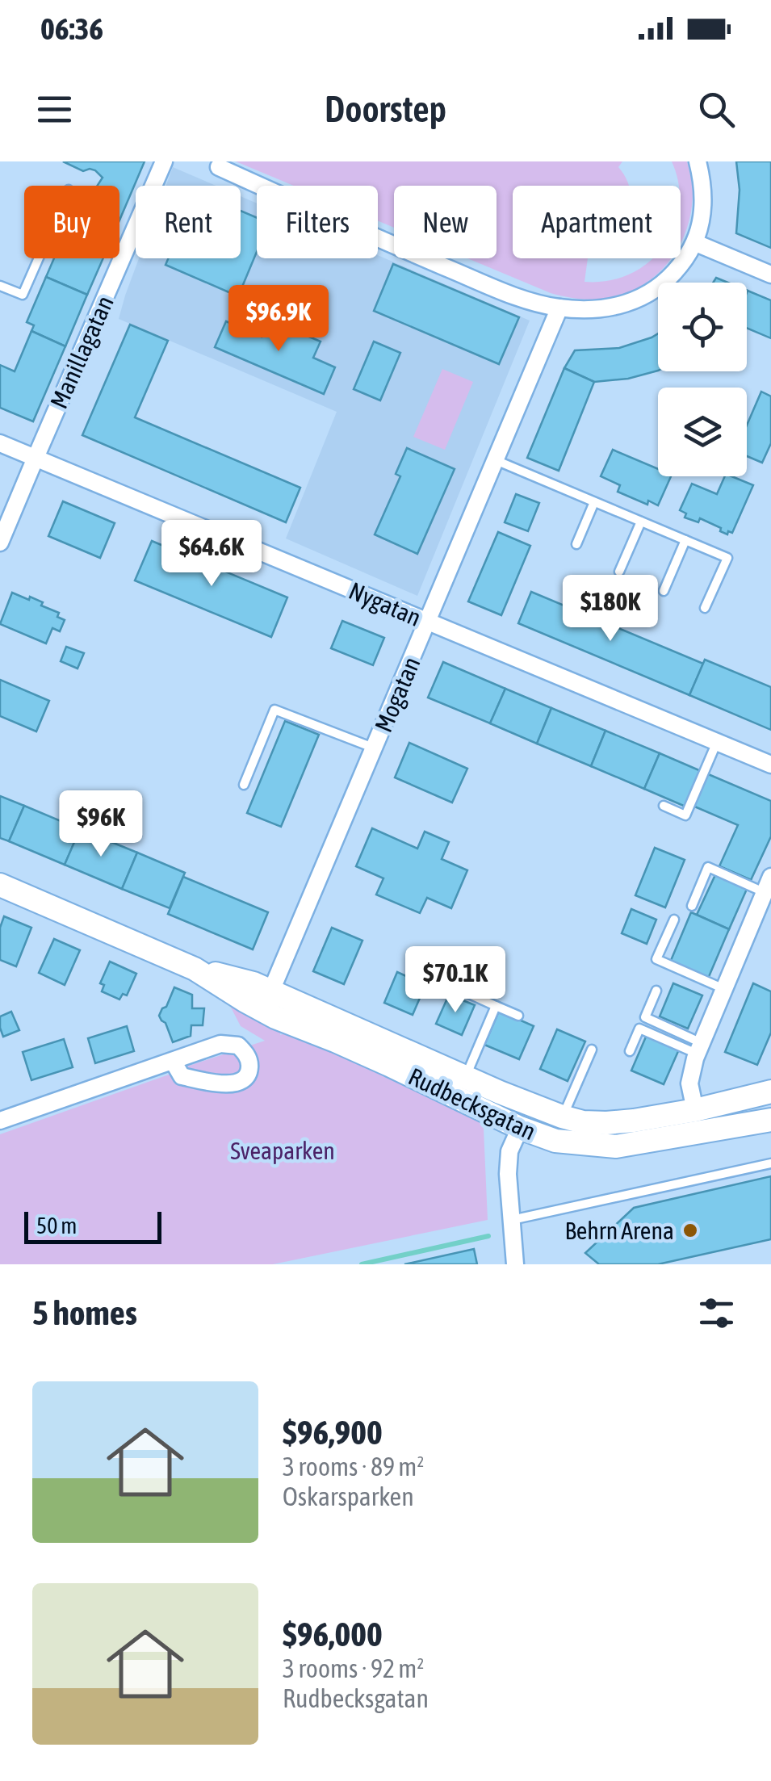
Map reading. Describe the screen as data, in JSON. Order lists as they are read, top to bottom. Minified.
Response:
{"streets":{"main road":["Rudbecksgatan"],"street":["Manillagatan","Nygatan","Mogatan"]},"crossings":[["Manillagatan","Nygatan"],["Nygatan","Mogatan"],["Mogatan","Rudbecksgatan"]],"parks":["Sveaparken"],"places":["Behrn Arena"],"scale_bar":"50 m","page":{"status":"06:36","header":"Doorstep","chip":["Buy","Rent","Filters","New","Apartment"],"price":["$96.9K","$64.6K","$180K","$96K","$70.1K"],"scale":"50 m","heading":"5 homes","list":[{"name":"$96,900","note":"3 rooms · 89 m² · Oskarsparken"},{"name":"$96,000","note":"3 rooms · 92 m² · Rudbecksgatan"}]}}
